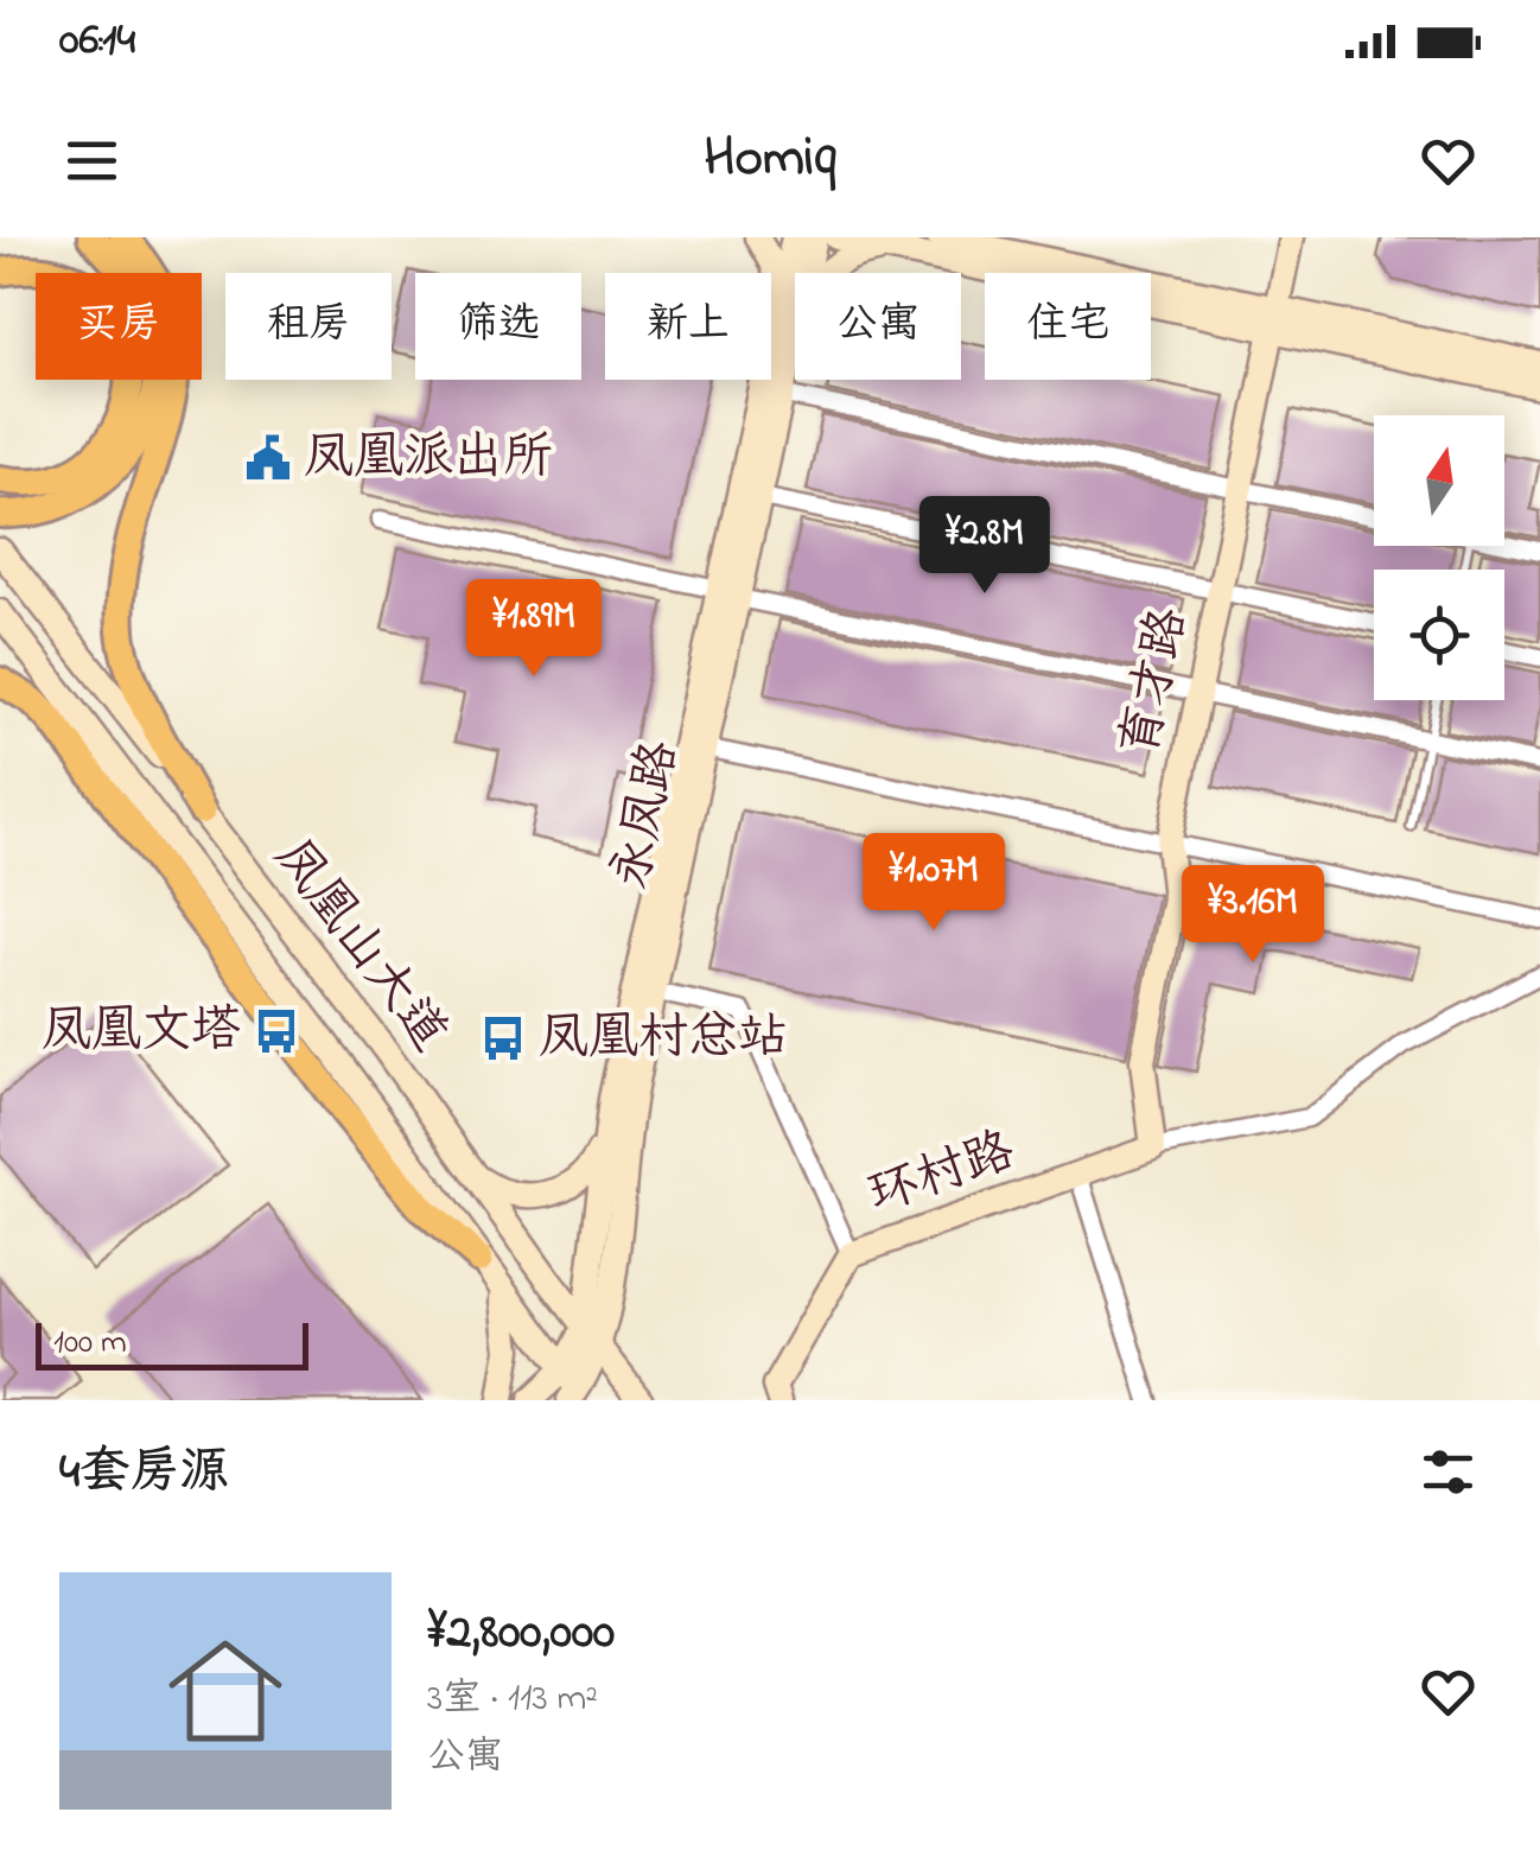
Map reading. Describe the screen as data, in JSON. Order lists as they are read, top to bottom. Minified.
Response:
{"streets":{"street":["育才路","永凤路","凤凰山大道","环村路"]},"crossings":[["育才路","环村路"],["永凤路","凤凰山大道"]],"places":{"public building":["凤凰派出所"],"bus stop":["凤凰文塔","凤凰村总站"]},"scale_bar":"100 m","north":"top","page":{"status":"06:14","header":"Homiq","chip":["买房","租房","筛选","新上","公寓","住宅"],"price":["¥2.8M","¥1.89M","¥1.07M","¥3.16M"],"scale":"100 m","heading":"4套房源","list":[{"name":"¥2,800,000","note":"3室 · 113 m² · 公寓"}]}}
